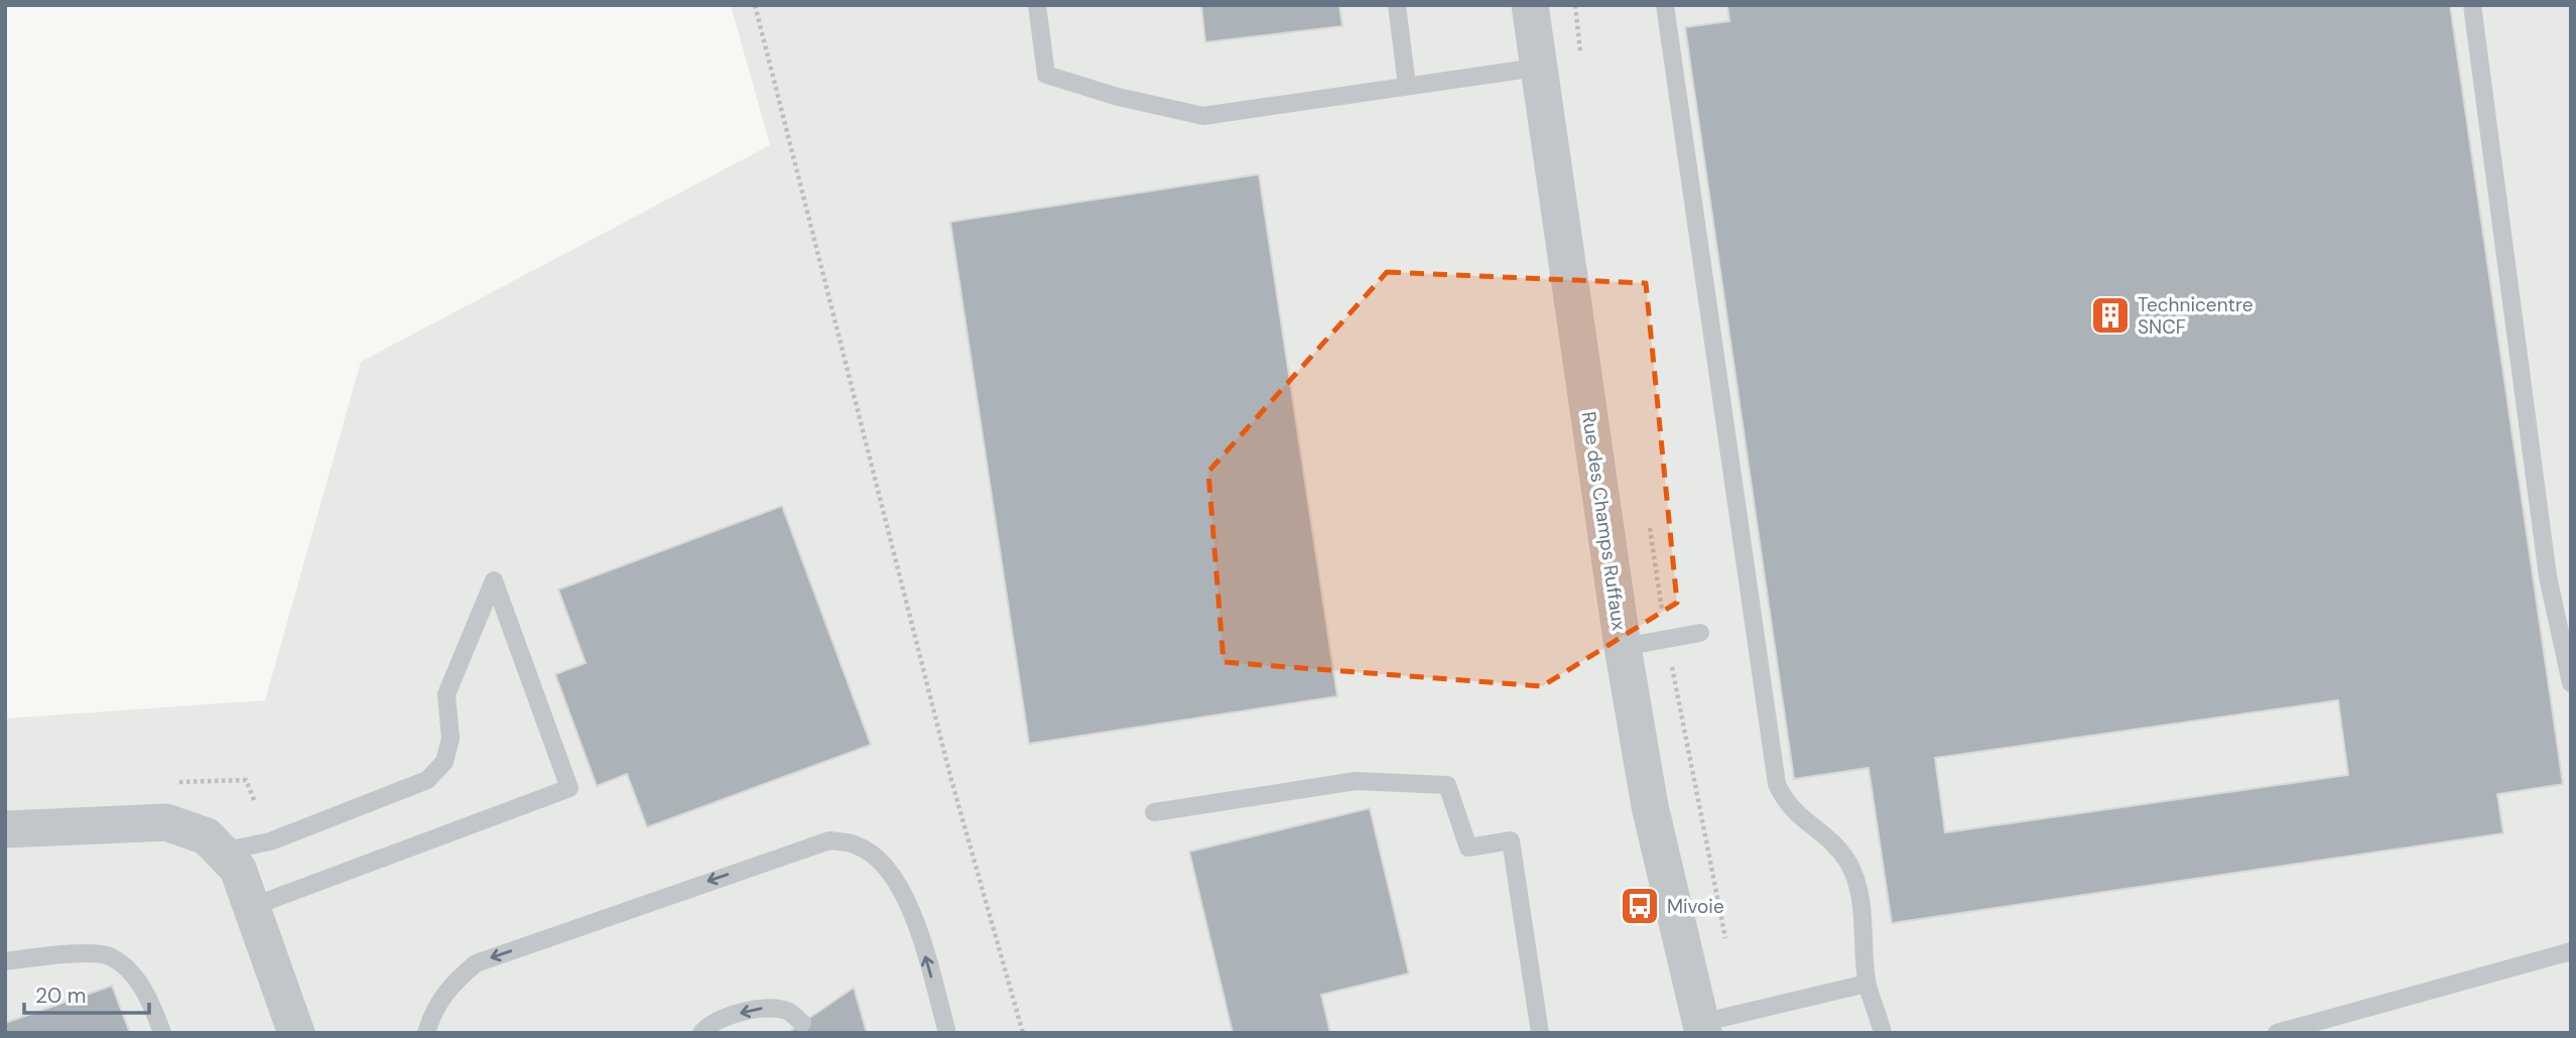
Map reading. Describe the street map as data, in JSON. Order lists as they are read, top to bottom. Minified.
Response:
{"streets":{"street":["Rue des Champs Ruffaux"]},"places":{"building":["Technicentre SNCF"],"bus stop":["Mivoie"]},"scale_bar":"20 m"}
